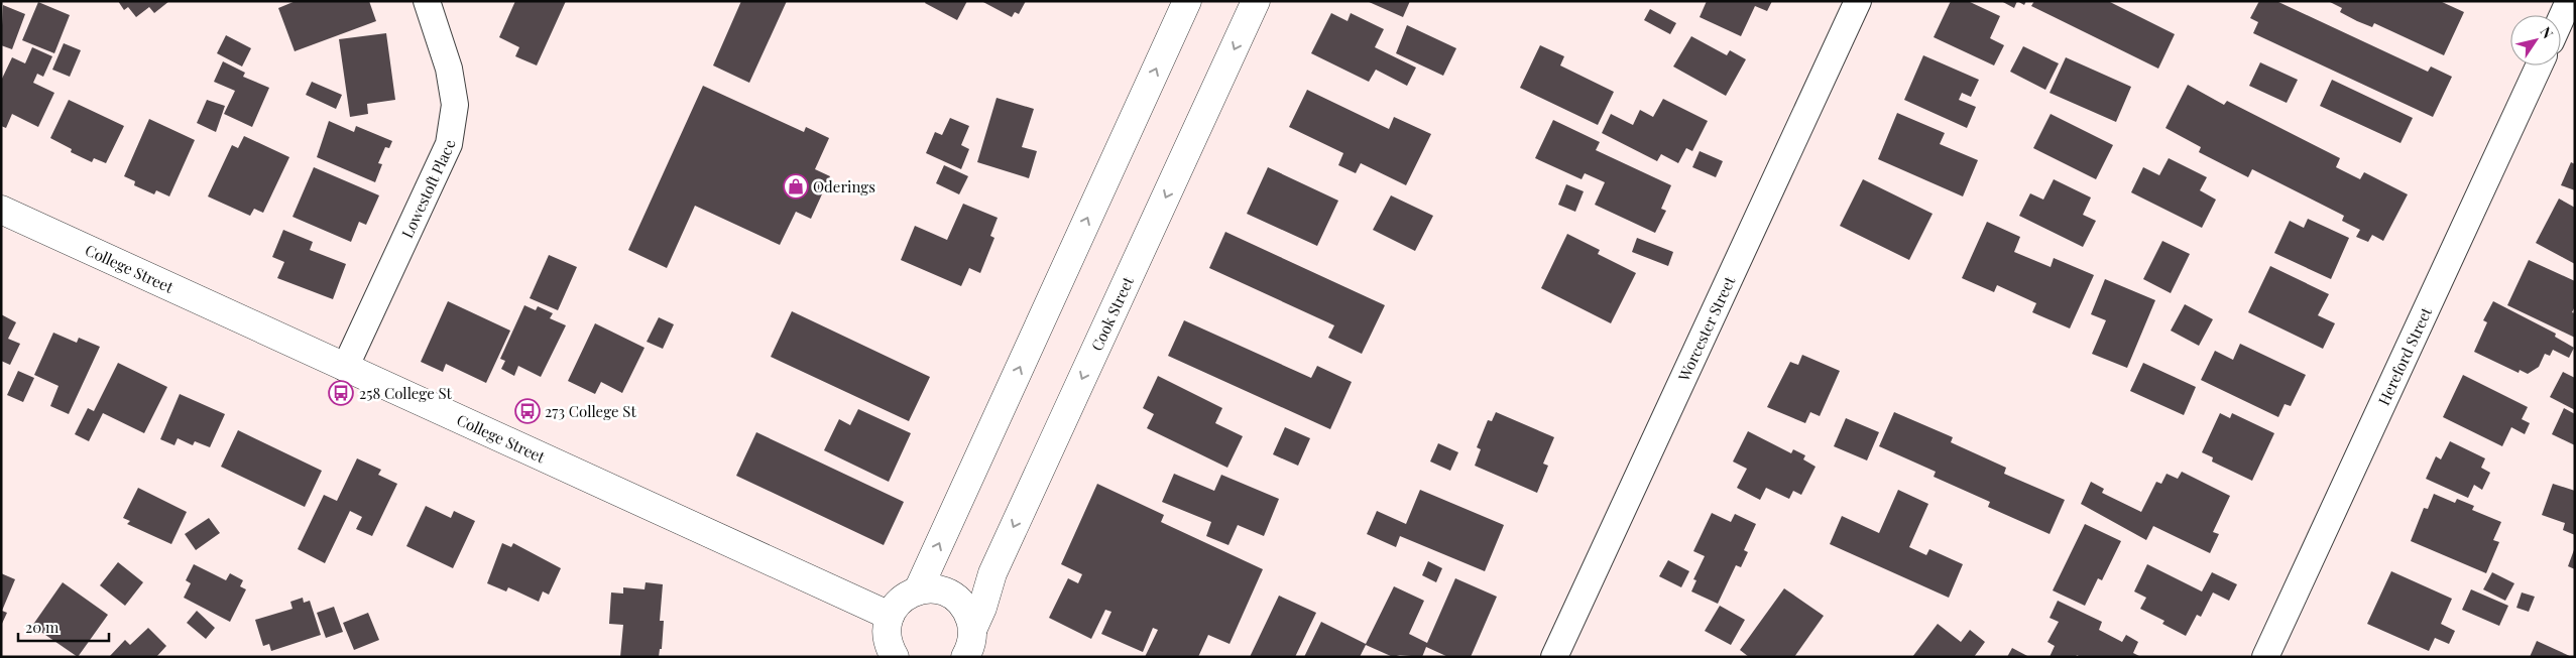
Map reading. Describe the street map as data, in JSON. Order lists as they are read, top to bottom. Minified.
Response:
{"streets":{"street":["Lowestoft Place","College Street","Cook Street","Worcester Street","Hereford Street"]},"crossings":[["Lowestoft Place","College Street"]],"places":{"shop":["Oderings"],"bus stop":["258 College St","273 College St"]},"scale_bar":"20 m","north":"top right"}
